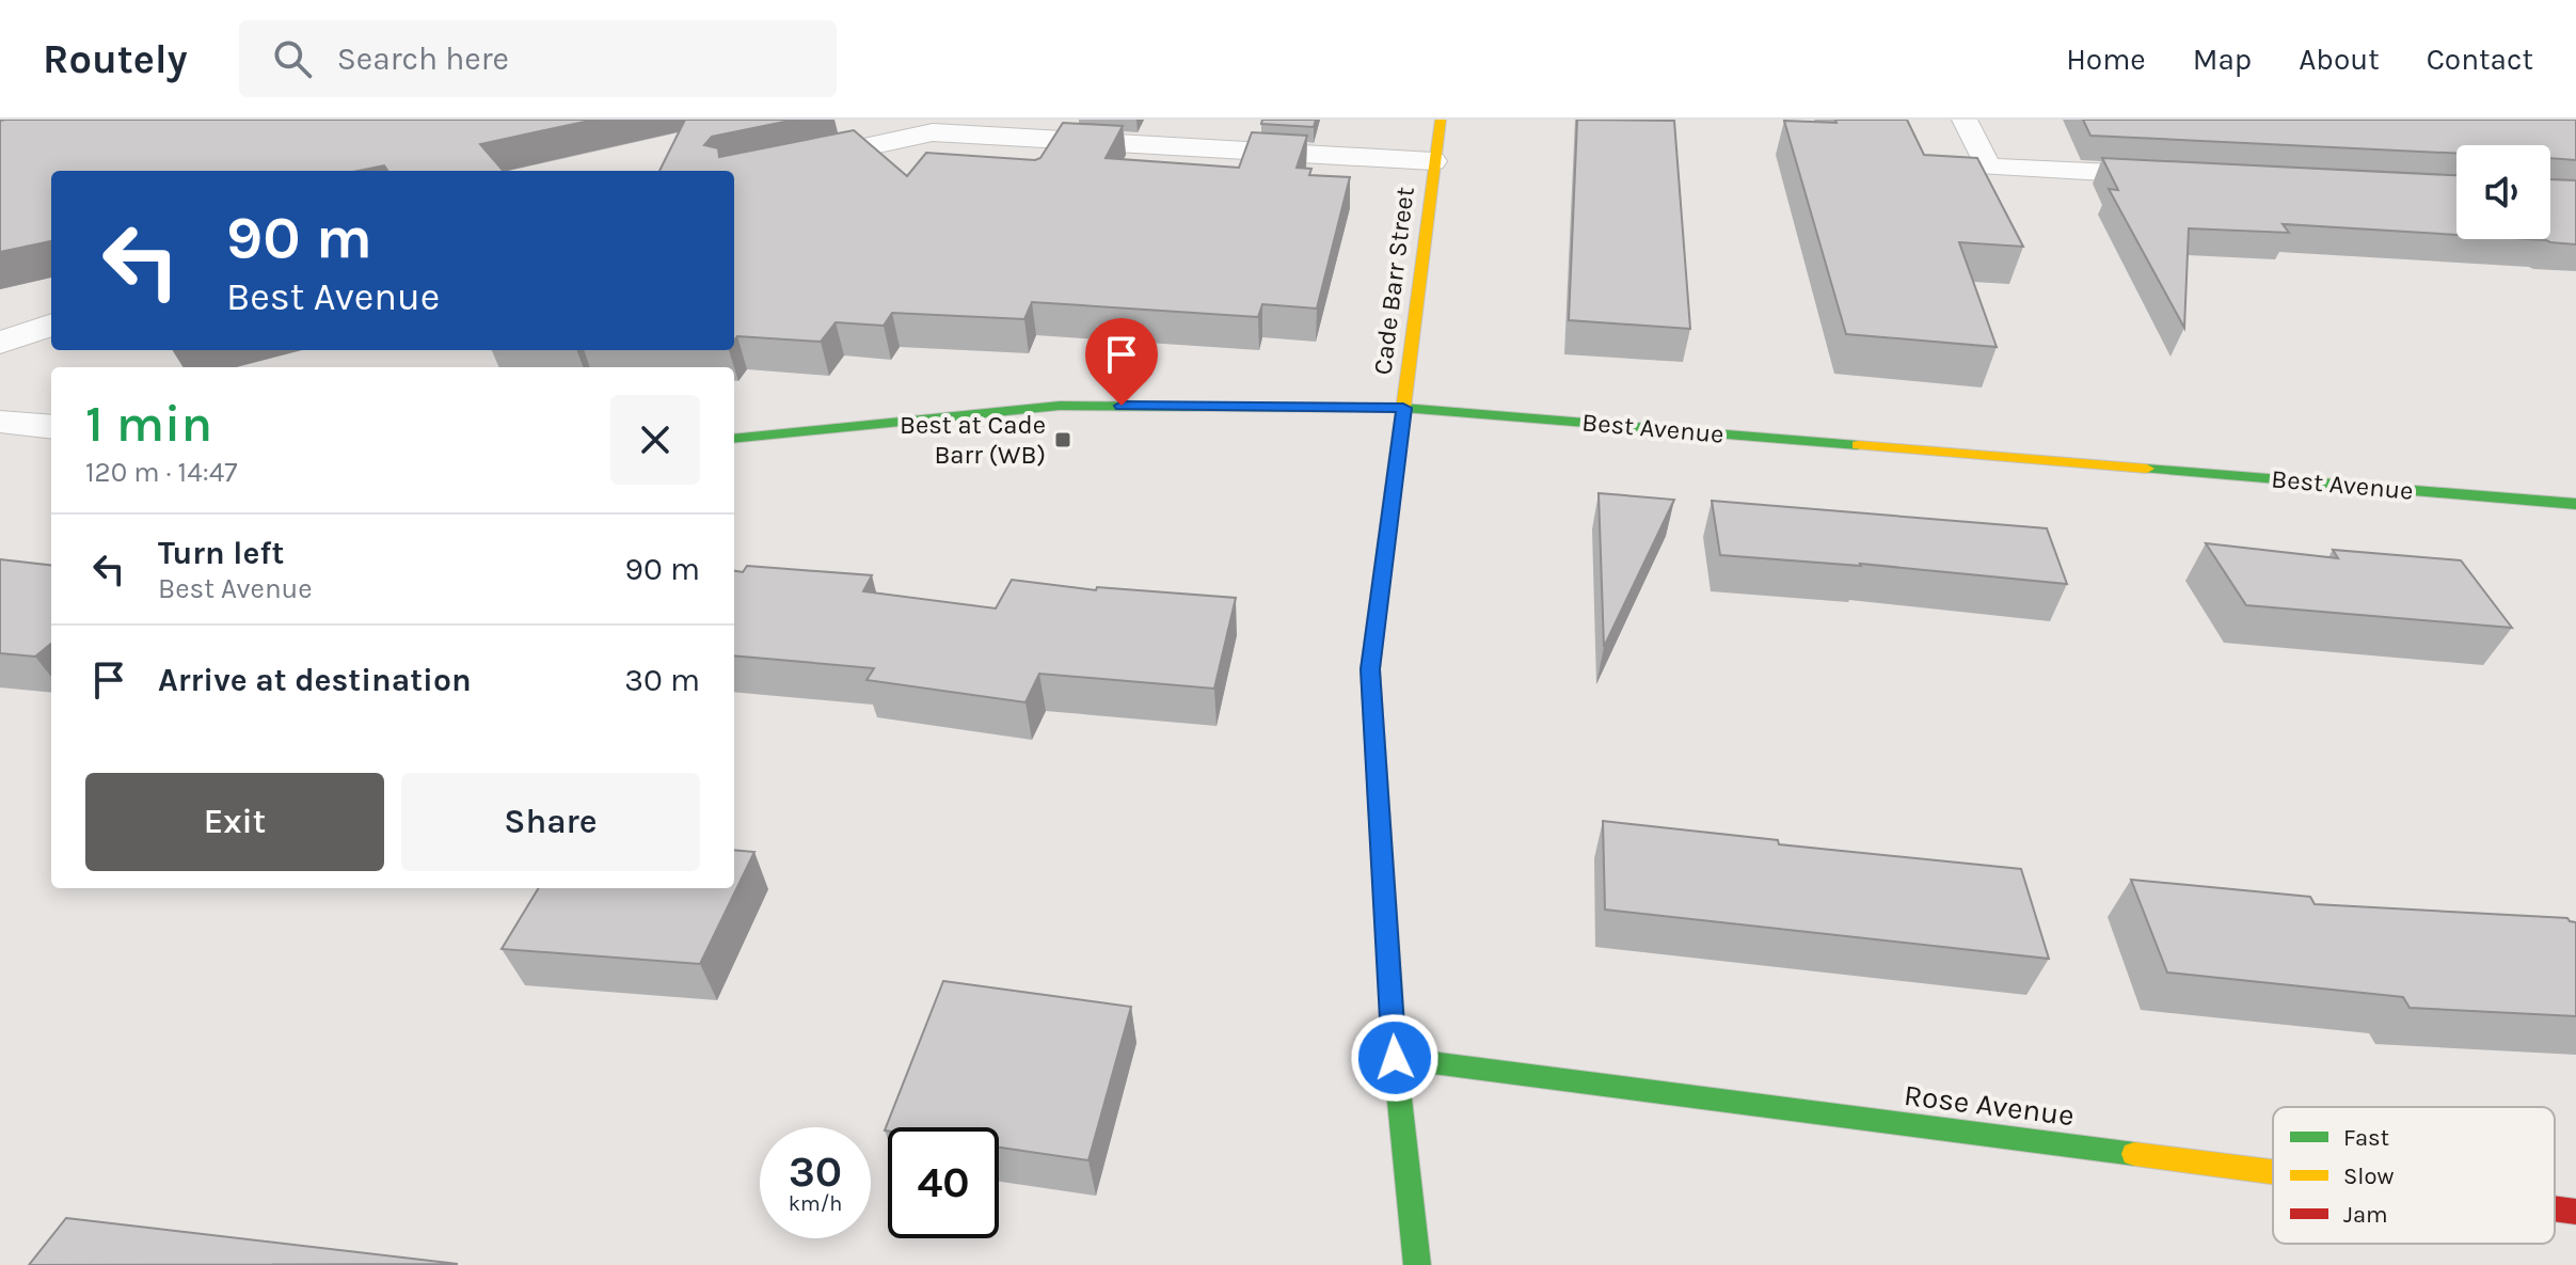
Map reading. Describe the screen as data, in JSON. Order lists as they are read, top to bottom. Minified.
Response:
{"streets":{"street":["Cade Barr Street","Best Avenue","Rose Avenue"]},"crossings":[["Cade Barr Street","Best Avenue"],["Cade Barr Street","Rose Avenue"]],"places":{"transit":["Best at Cade Barr (WB)"]},"legend":["Fast","Slow","Jam"],"page":{"header":"Routely","search":"Search here","nav":["Home","Map","About","Contact"],"turn":["90 m","Best Avenue"],"heading":["1 min","120 m · 14:47"],"list":[{"name":"Turn left","note":"Best Avenue","value":"90 m"},{"name":"Arrive at destination","value":"30 m"}],"buttons":["Exit","Share"],"speed":"30 km/h","limit":"40"}}
